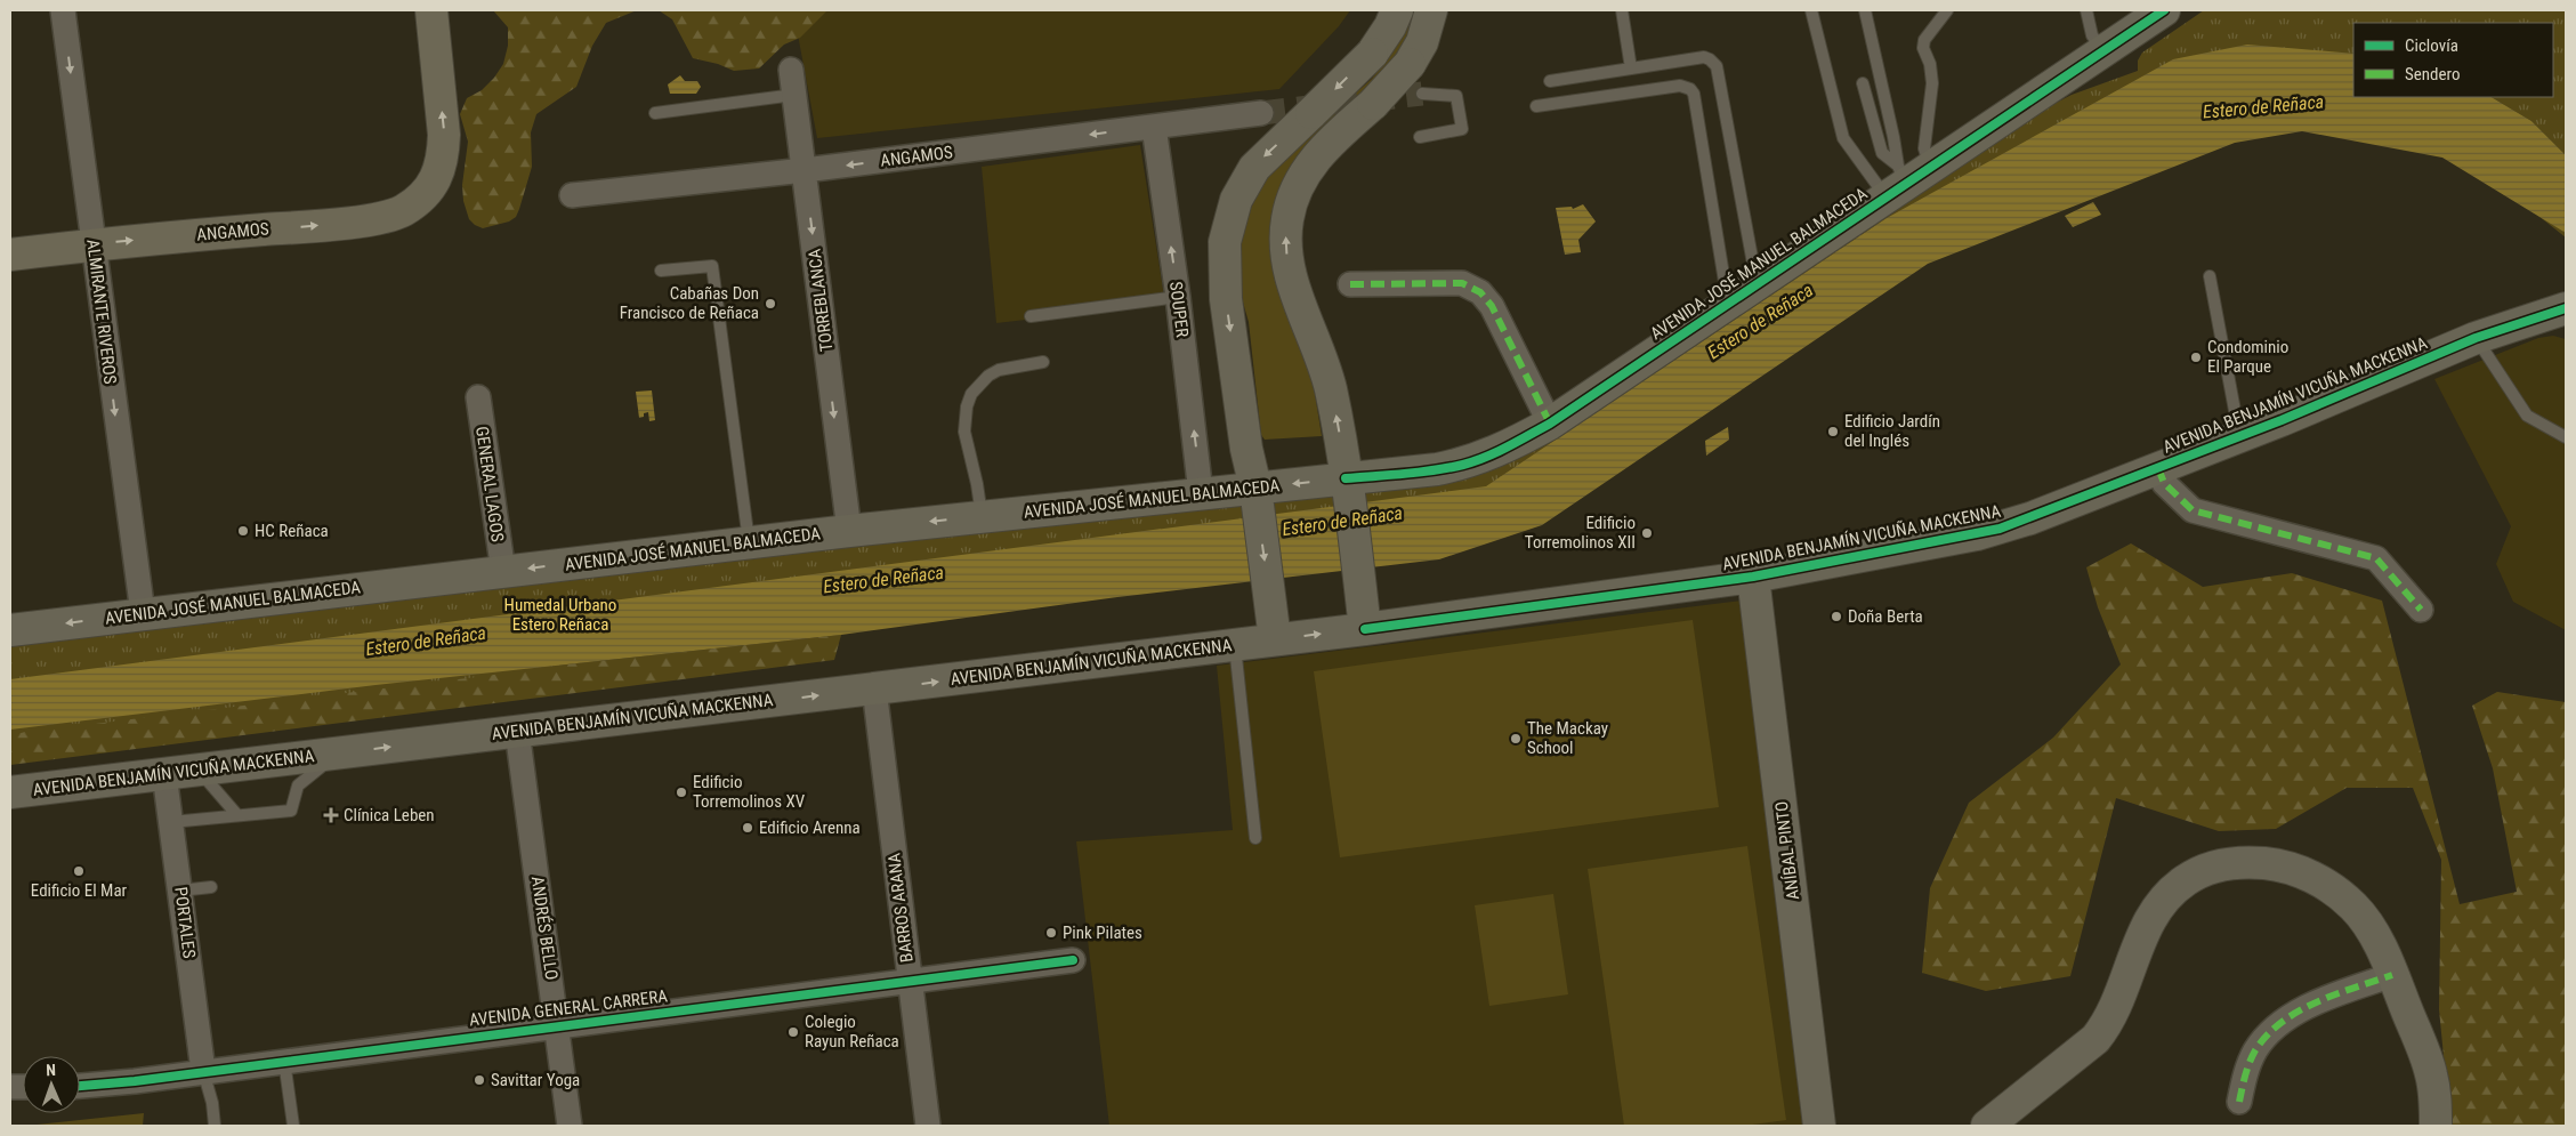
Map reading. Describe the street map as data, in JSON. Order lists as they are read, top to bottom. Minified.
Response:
{"streets":{"main road":["ANGAMOS","AVENIDA JOSÉ MANUEL BALMACEDA","AVENIDA BENJAMÍN VICUÑA MACKENNA","ANÍBAL PINTO"],"street":["TORREBLANCA","SOUPER","ALMIRANTE RIVEROS","GENERAL LAGOS","BARROS ARANA","PORTALES","ANDRÉS BELLO","AVENIDA GENERAL CARRERA"]},"crossings":[["ANGAMOS","TORREBLANCA"],["ANGAMOS","SOUPER"],["ANGAMOS","ALMIRANTE RIVEROS"],["AVENIDA JOSÉ MANUEL BALMACEDA","TORREBLANCA"],["AVENIDA JOSÉ MANUEL BALMACEDA","SOUPER"],["AVENIDA JOSÉ MANUEL BALMACEDA","ALMIRANTE RIVEROS"],["AVENIDA JOSÉ MANUEL BALMACEDA","GENERAL LAGOS"],["AVENIDA BENJAMÍN VICUÑA MACKENNA","ANÍBAL PINTO"],["AVENIDA BENJAMÍN VICUÑA MACKENNA","BARROS ARANA"],["AVENIDA BENJAMÍN VICUÑA MACKENNA","PORTALES"],["AVENIDA BENJAMÍN VICUÑA MACKENNA","ANDRÉS BELLO"],["BARROS ARANA","AVENIDA GENERAL CARRERA"],["PORTALES","AVENIDA GENERAL CARRERA"],["ANDRÉS BELLO","AVENIDA GENERAL CARRERA"]],"one_way":["TORREBLANCA","SOUPER","ALMIRANTE RIVEROS"],"water":["Estero de Reñaca"],"parks":["Humedal Urbano Estero Reñaca"],"places":{"other":["Cabañas Don Francisco de Reñaca","Condominio El Parque","Edificio Jardín del Inglés","HC Reñaca","Edificio Torremolinos XII","Doña Berta","The Mackay School","Edificio Torremolinos XV","Edificio Arenna","Edificio El Mar","Pink Pilates","Colegio Rayun Reñaca","Savittar Yoga"],"health":["Clínica Leben"]},"legend":["Ciclovía","Sendero"],"north":"top"}
